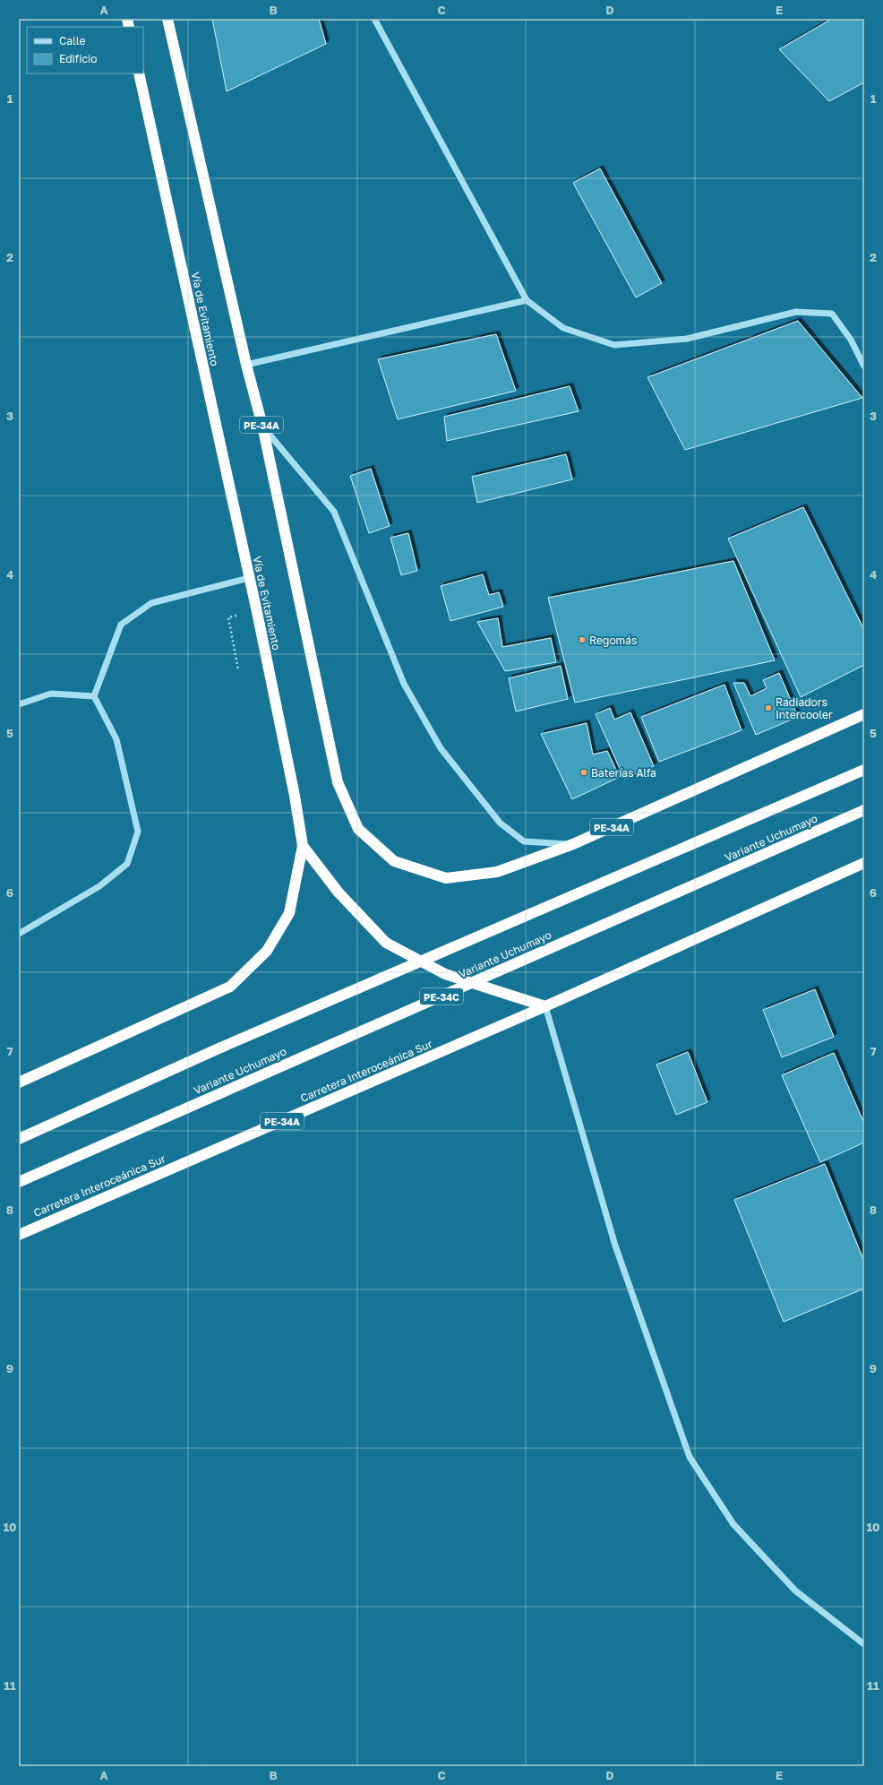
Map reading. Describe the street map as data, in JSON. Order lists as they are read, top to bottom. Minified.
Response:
{"streets":{"highway":["Vía de Evitamiento","PE-34A","Variante Uchumayo","PE-34C","Carretera Interoceánica Sur"]},"crossings":[["Vía de Evitamiento","PE-34A"],["Vía de Evitamiento","Carretera Interoceánica Sur"],["PE-34A","Carretera Interoceánica Sur"]],"places":["Regomás","Radiadors Intercooler","Baterías Alfa"],"legend":["Calle","Edificio"],"grid":{"columns":["A","B","C","D","E"],"rows":["1","2","3","4","5","6","7","8","9","10","11"]}}
